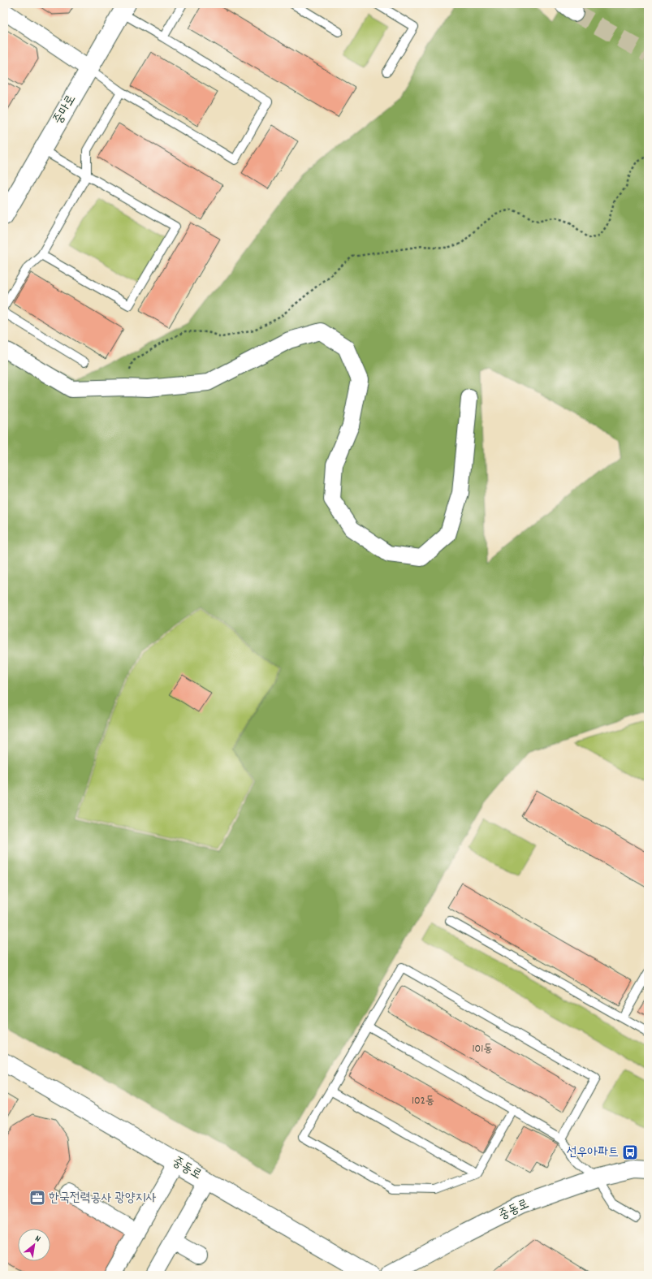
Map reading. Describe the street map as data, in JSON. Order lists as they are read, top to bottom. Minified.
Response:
{"streets":{"street":["중마로","중동로"]},"places":{"bus stop":["선우아파트"],"office":["한국전력공사 광양지사"]},"house_numbers":["101동","102동"],"north":"top right"}
